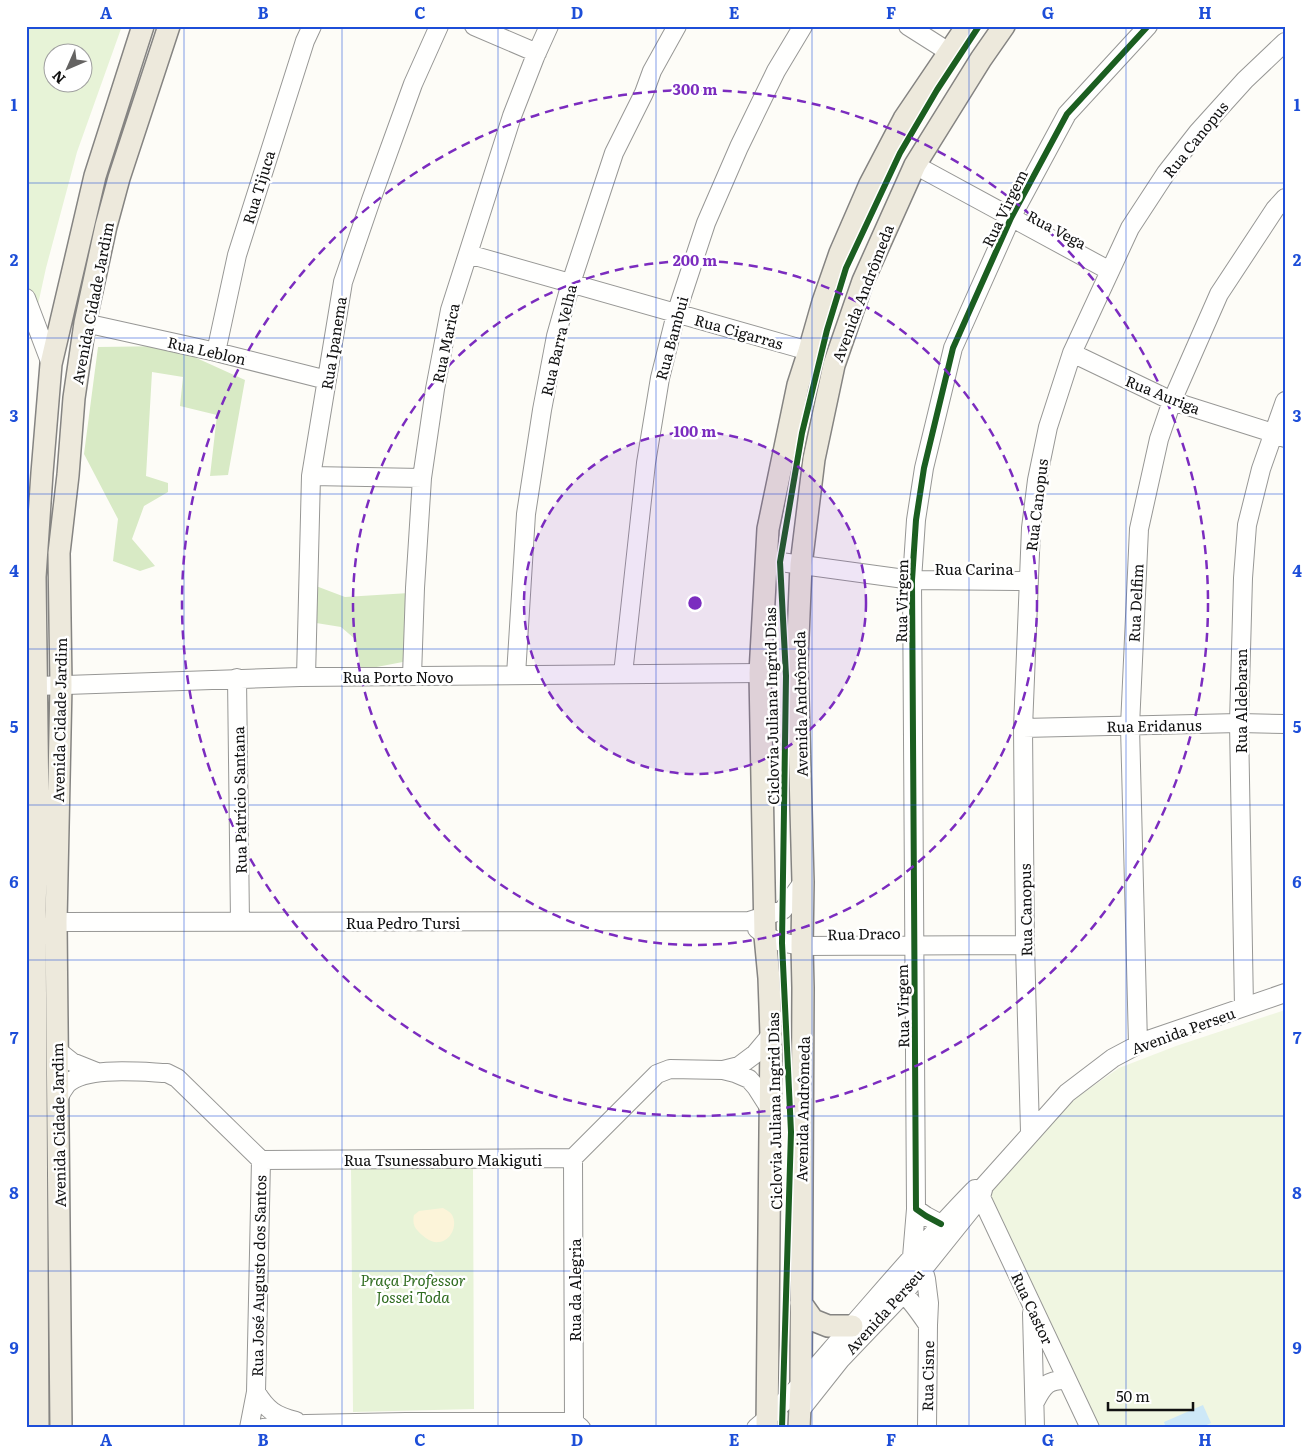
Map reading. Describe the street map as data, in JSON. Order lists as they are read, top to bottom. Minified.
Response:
{"streets":{"main road":["Avenida Andrômeda","Avenida Cidade Jardim"],"street":["Rua Canopus","Rua Tijuca","Rua Virgem","Rua Vega","Rua Cigarras","Rua Bambui","Rua Barra Velha","Rua Ipanema","Rua Marica","Rua Leblon","Rua Auriga","Rua Carina","Rua Delfim","Rua Porto Novo","Rua Aldebaran","Rua Eridanus","Rua Patrício Santana","Rua Pedro Tursi","Rua Draco","Avenida Perseu","Rua Tsunessaburo Makiguti","Rua José Augusto dos Santos","Rua da Alegria","Rua Castor","Rua Cisne"],"cycle path":["Ciclovia Juliana Ingrid Dias"]},"crossings":[["Rua Canopus","Rua Vega"],["Rua Canopus","Rua Auriga"],["Rua Canopus","Rua Carina"],["Rua Canopus","Rua Eridanus"],["Rua Canopus","Rua Draco"],["Rua Canopus","Avenida Perseu"],["Rua Tijuca","Rua Leblon"],["Rua Virgem","Rua Vega"],["Rua Virgem","Rua Carina"],["Rua Virgem","Rua Draco"],["Rua Virgem","Avenida Perseu"],["Rua Virgem","Rua Cisne"],["Rua Vega","Avenida Andrômeda"],["Avenida Andrômeda","Rua Cigarras"],["Avenida Andrômeda","Rua Carina"],["Avenida Andrômeda","Rua Porto Novo"],["Avenida Andrômeda","Rua Pedro Tursi"],["Avenida Andrômeda","Rua Draco"],["Avenida Andrômeda","Avenida Perseu"],["Avenida Cidade Jardim","Rua Leblon"],["Avenida Cidade Jardim","Rua Porto Novo"],["Avenida Cidade Jardim","Rua Pedro Tursi"],["Rua Cigarras","Rua Bambui"],["Rua Cigarras","Rua Barra Velha"],["Rua Cigarras","Rua Marica"],["Rua Bambui","Rua Porto Novo"],["Rua Barra Velha","Rua Porto Novo"],["Rua Ipanema","Rua Leblon"],["Rua Ipanema","Rua Porto Novo"],["Rua Marica","Rua Porto Novo"],["Rua Auriga","Rua Delfim"],["Rua Auriga","Rua Aldebaran"],["Rua Delfim","Rua Eridanus"],["Rua Delfim","Avenida Perseu"],["Rua Porto Novo","Rua Patrício Santana"],["Rua Aldebaran","Rua Eridanus"],["Rua Aldebaran","Avenida Perseu"],["Rua Patrício Santana","Rua Pedro Tursi"],["Rua Pedro Tursi","Rua Draco"],["Avenida Perseu","Rua Castor"],["Avenida Perseu","Rua Cisne"],["Rua Tsunessaburo Makiguti","Rua José Augusto dos Santos"],["Rua Tsunessaburo Makiguti","Rua da Alegria"]],"parks":["Praça Professor Jossei Toda"],"scale_bar":"50 m","north":"bottom left","grid":{"columns":["A","B","C","D","E","F","G","H"],"rows":["1","2","3","4","5","6","7","8","9"]},"rings":["300 m","200 m","100 m"]}
